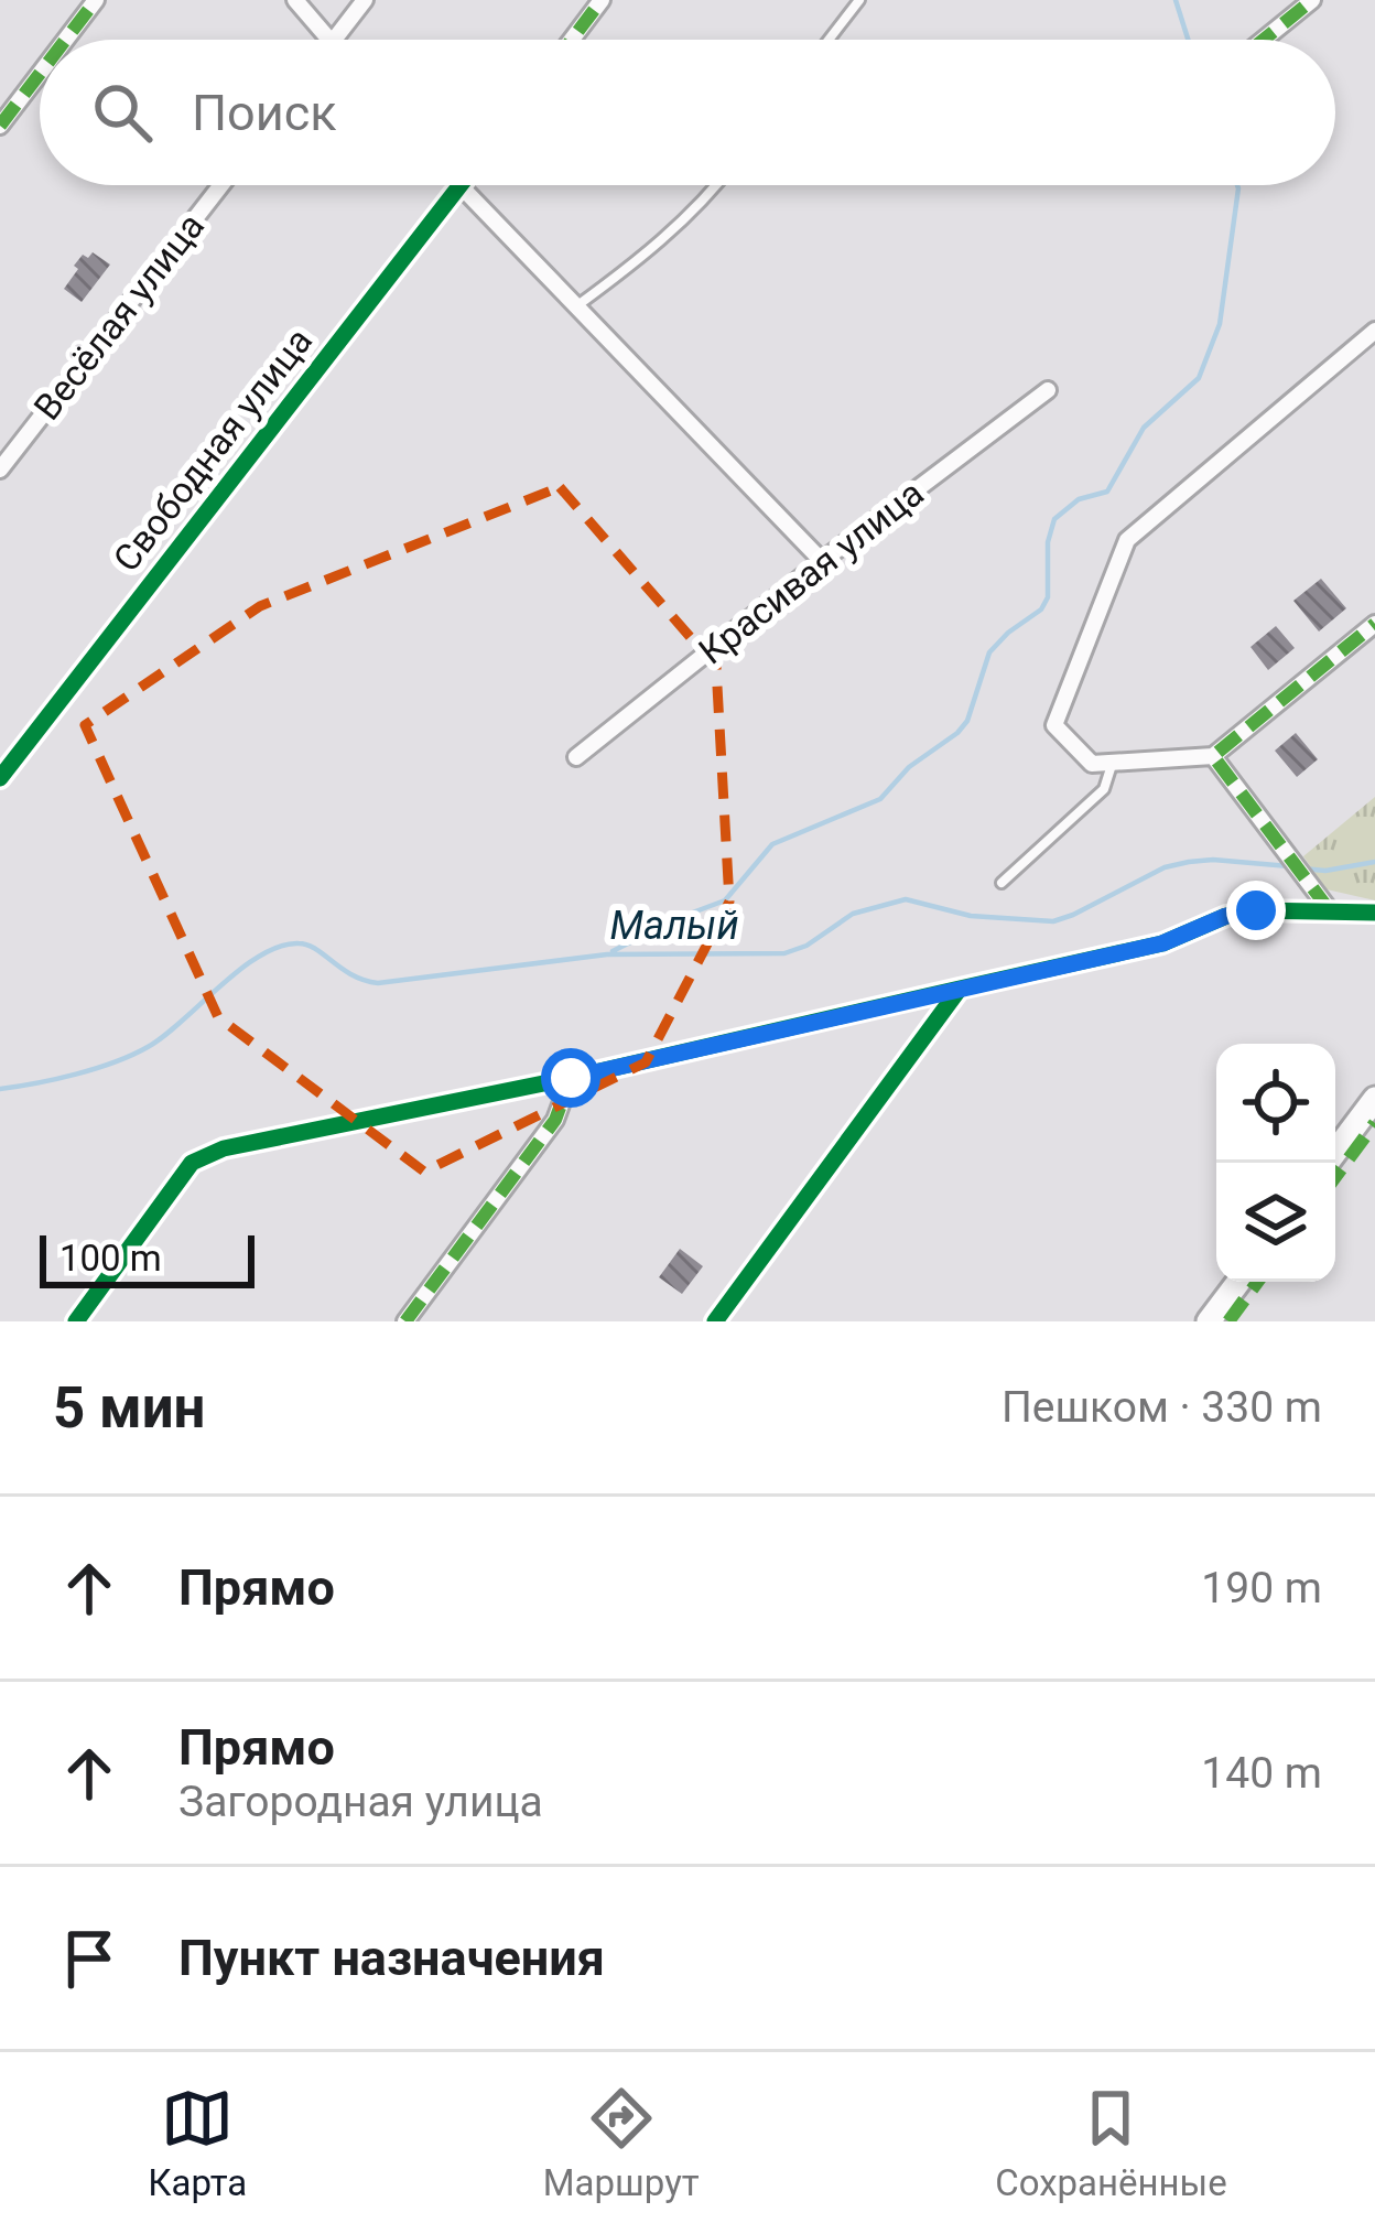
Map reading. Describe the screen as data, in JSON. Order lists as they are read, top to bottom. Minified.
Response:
{"streets":{"street":["Весёлая улица","Свободная улица","Красивая улица"]},"water":["Малый"],"scale_bar":"100 m","page":{"search":"Поиск","scale":"100 m","heading":["5 мин","Пешком · 330 m"],"list":[["Прямо","190 m"],["Прямо","Загородная улица","140 m"],"Пункт назначения"],"nav":["Карта","Маршрут","Сохранённые"]}}
